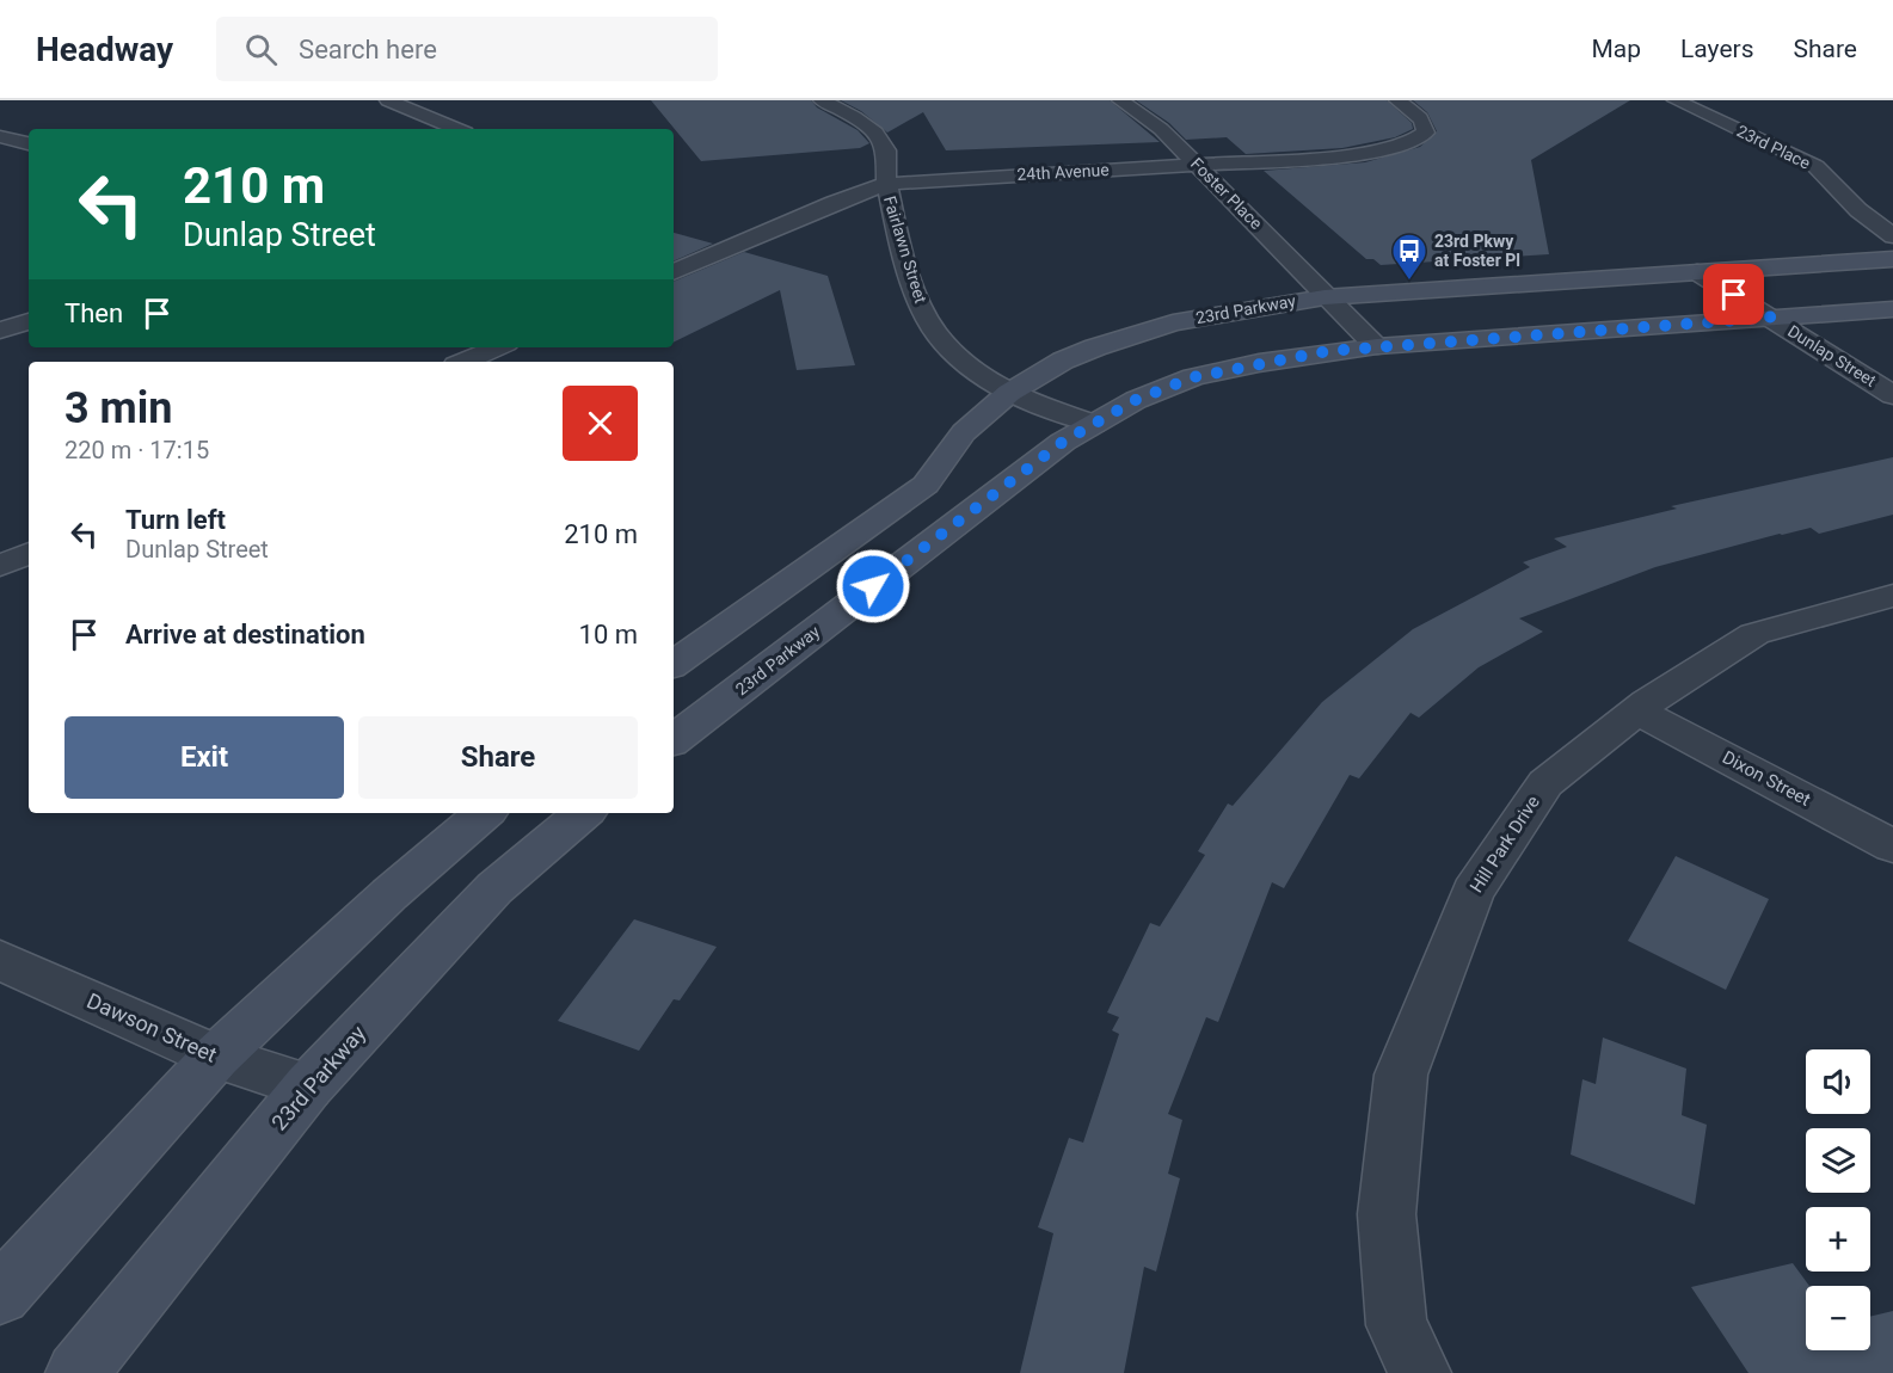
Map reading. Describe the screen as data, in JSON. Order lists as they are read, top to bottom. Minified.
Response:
{"streets":{"street":["23rd Place","24th Avenue","Foster Place","Fairlawn Street","23rd Parkway","Dunlap Street","Dixon Street","Hill Park Drive","Dawson Street"]},"crossings":[["24th Avenue","Foster Place"],["24th Avenue","Fairlawn Street"],["Foster Place","23rd Parkway"],["Fairlawn Street","23rd Parkway"],["23rd Parkway","Dunlap Street"],["23rd Parkway","Dawson Street"],["Dixon Street","Hill Park Drive"]],"places":{"bus stop":["23rd Pkwy at Foster Pl"]},"page":{"header":"Headway","search":"Search here","nav":["Map","Layers","Share"],"turn":["210 m","Dunlap Street"],"then":"Then","heading":["3 min","220 m · 17:15"],"list":[{"name":"Turn left","note":"Dunlap Street","value":"210 m"},{"name":"Arrive at destination","value":"10 m"}],"buttons":["Exit","Share"],"map_buttons":["+","−"]}}
